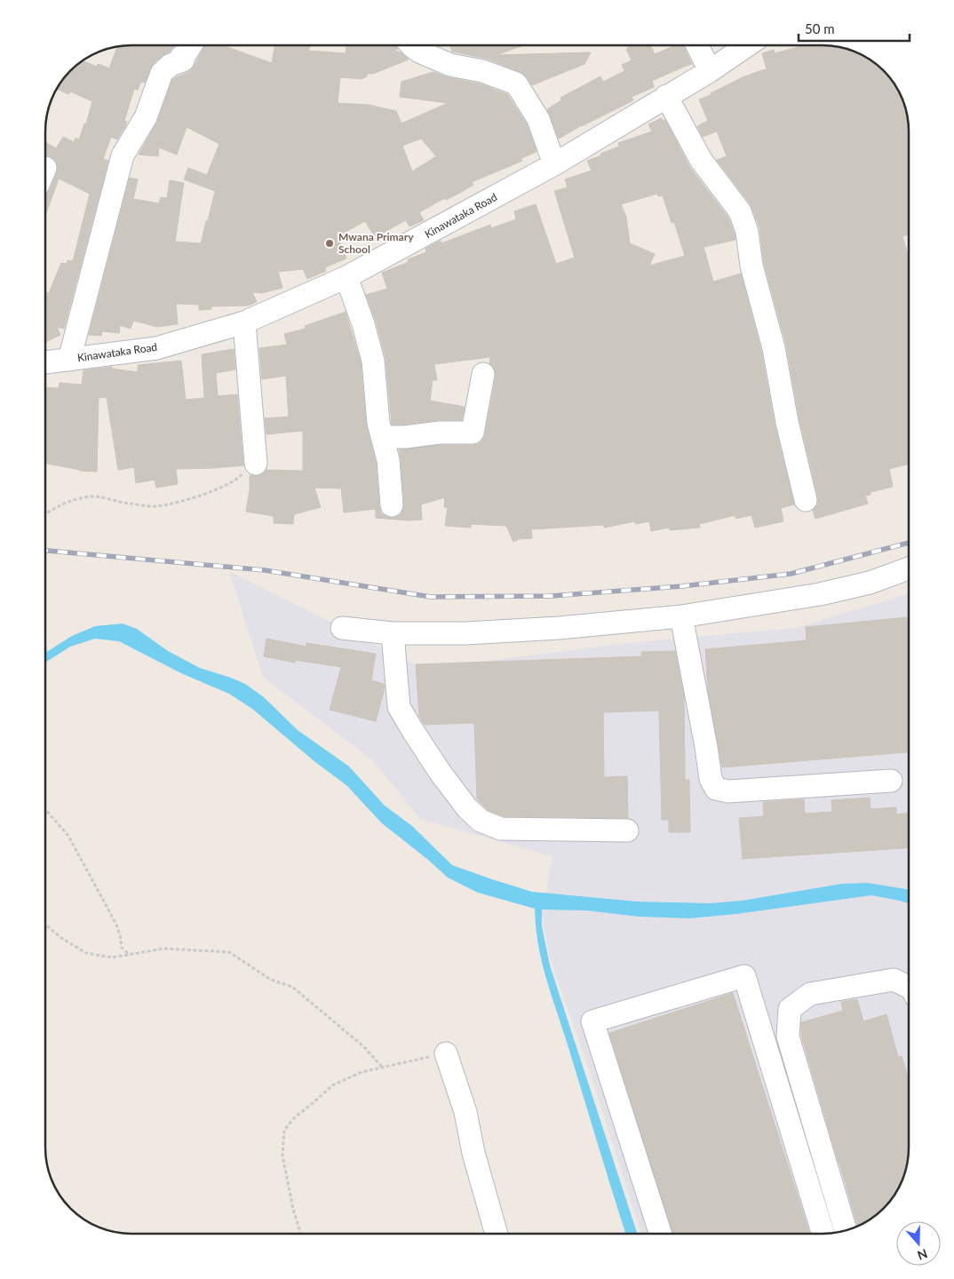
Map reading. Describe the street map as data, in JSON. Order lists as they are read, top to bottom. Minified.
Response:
{"streets":{"street":["Kinawataka Road"]},"places":["Mwana Primary School"],"scale_bar":"50 m","north":"bottom"}
